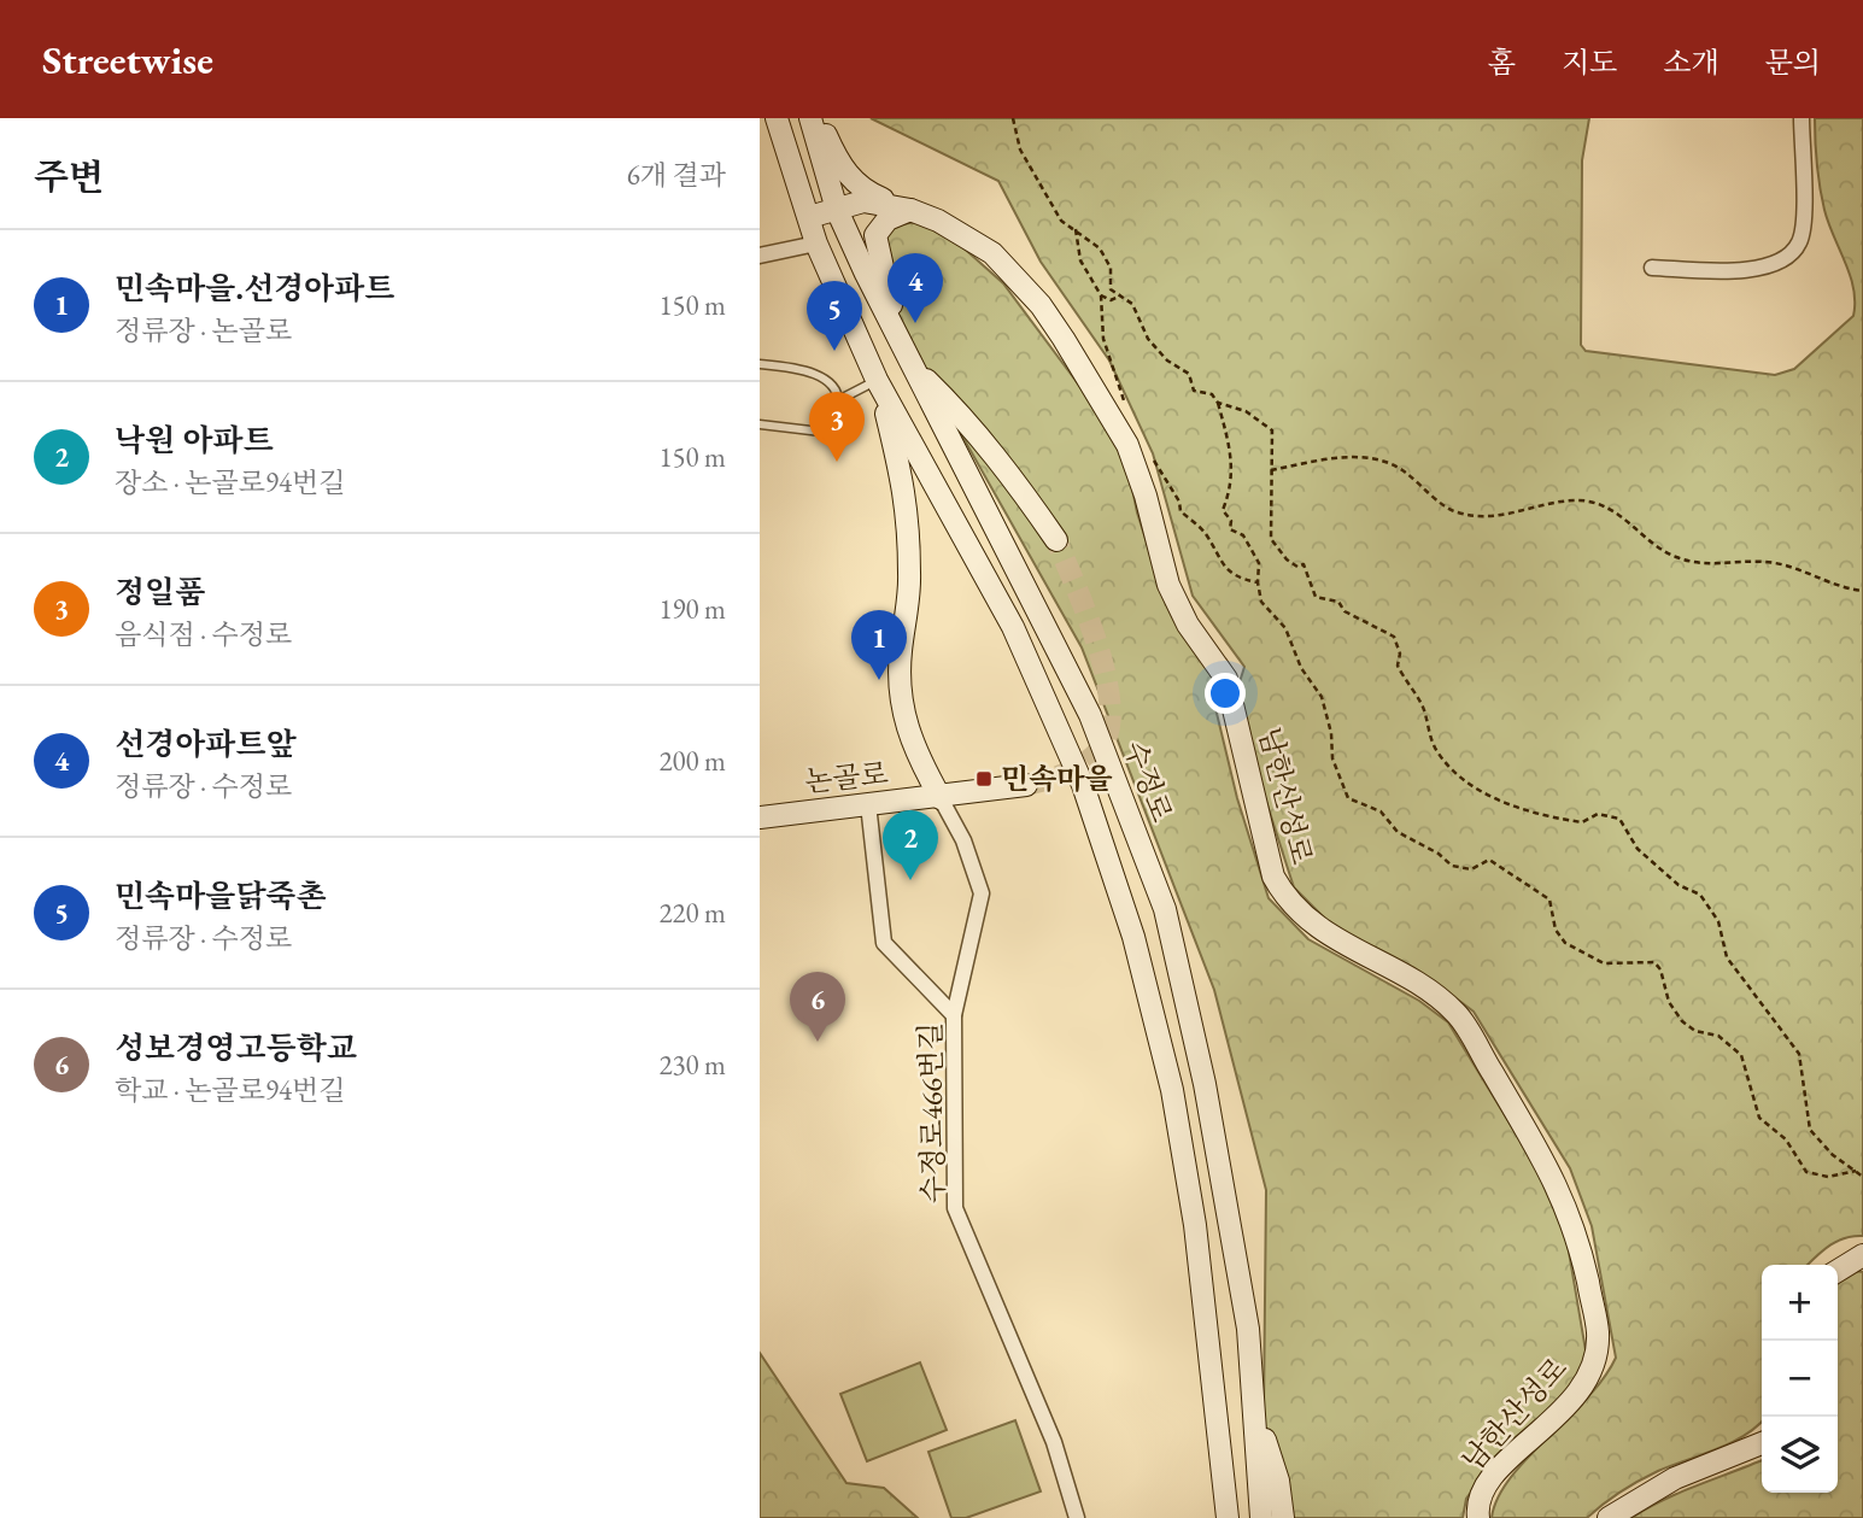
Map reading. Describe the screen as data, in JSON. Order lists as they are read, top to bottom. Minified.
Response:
{"streets":{"main road":["논골로","수정로","남한산성로"],"street":["수정로466번길"]},"crossings":[["논골로","수정로466번길"],["수정로","남한산성로"]],"places":{"transit":["민속마을"]},"page":{"header":"Streetwise","nav":["홈","지도","소개","문의"],"heading":["주변","6개 결과"],"list":[{"mark":"1","name":"민속마을.선경아파트","note":"정류장 · 논골로","value":"150 m"},{"mark":"2","name":"낙원 아파트","note":"장소 · 논골로94번길","value":"150 m"},{"mark":"3","name":"정일품","note":"음식점 · 수정로","value":"190 m"},{"mark":"4","name":"선경아파트앞","note":"정류장 · 수정로","value":"200 m"},{"mark":"5","name":"민속마을닭죽촌","note":"정류장 · 수정로","value":"220 m"},{"mark":"6","name":"성보경영고등학교","note":"학교 · 논골로94번길","value":"230 m"}],"pins":["4","5","3","1","2","6"],"map_buttons":["+","−"]}}
